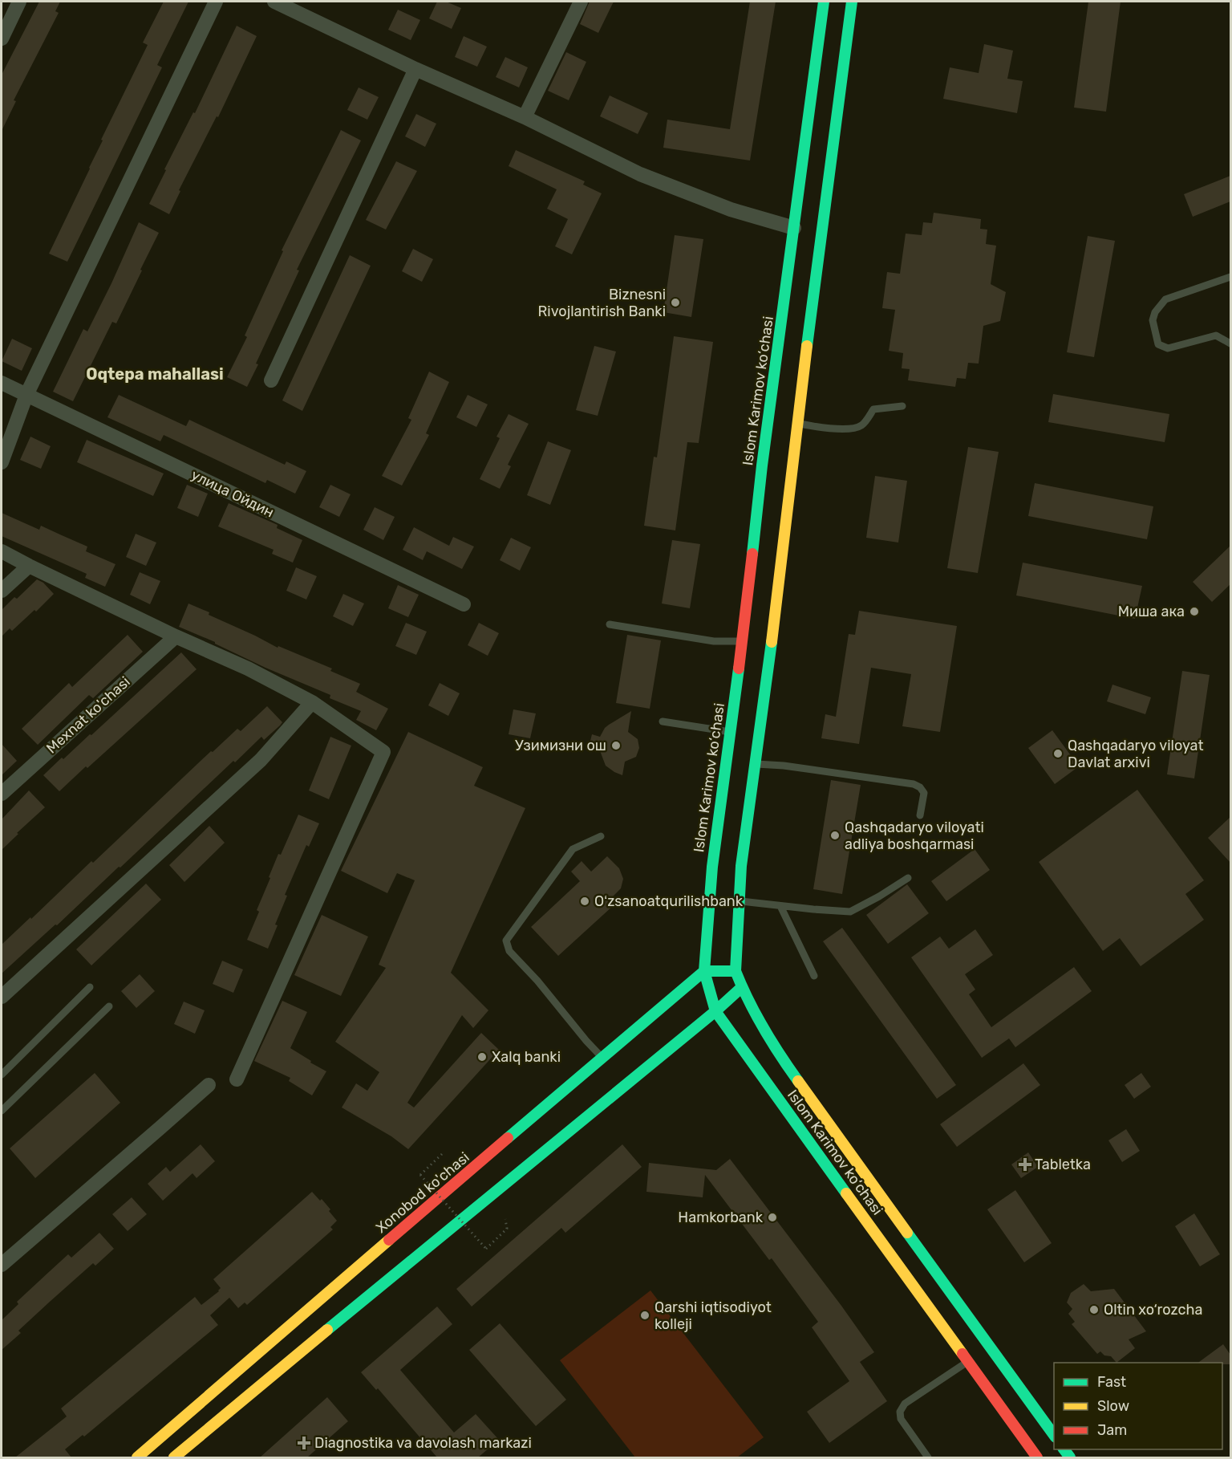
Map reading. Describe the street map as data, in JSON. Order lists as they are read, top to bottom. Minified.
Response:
{"streets":{"main road":["Islom Karimov ko‘chasi","Xonobod ko'chasi"],"street":["улица Ойдин","Mexnat ko'chasi"]},"crossings":[["Islom Karimov ko‘chasi","Xonobod ko'chasi"]],"districts":["Oqtepa mahallasi"],"places":{"other":["Biznesni Rivojlantirish Banki","Миша ака","Узимизни ош","Qashqadaryo viloyat Davlat arxivi","Qashqadaryo viloyati adliya boshqarmasi","Oʻzsanoatqurilishbank","Xalq banki","Hamkorbank","Oltin xo‘rozcha","Qarshi iqtisodiyot kolleji"],"health":["Tabletka","Diagnostika va davolash markazi"]},"legend":["Fast","Slow","Jam"]}
